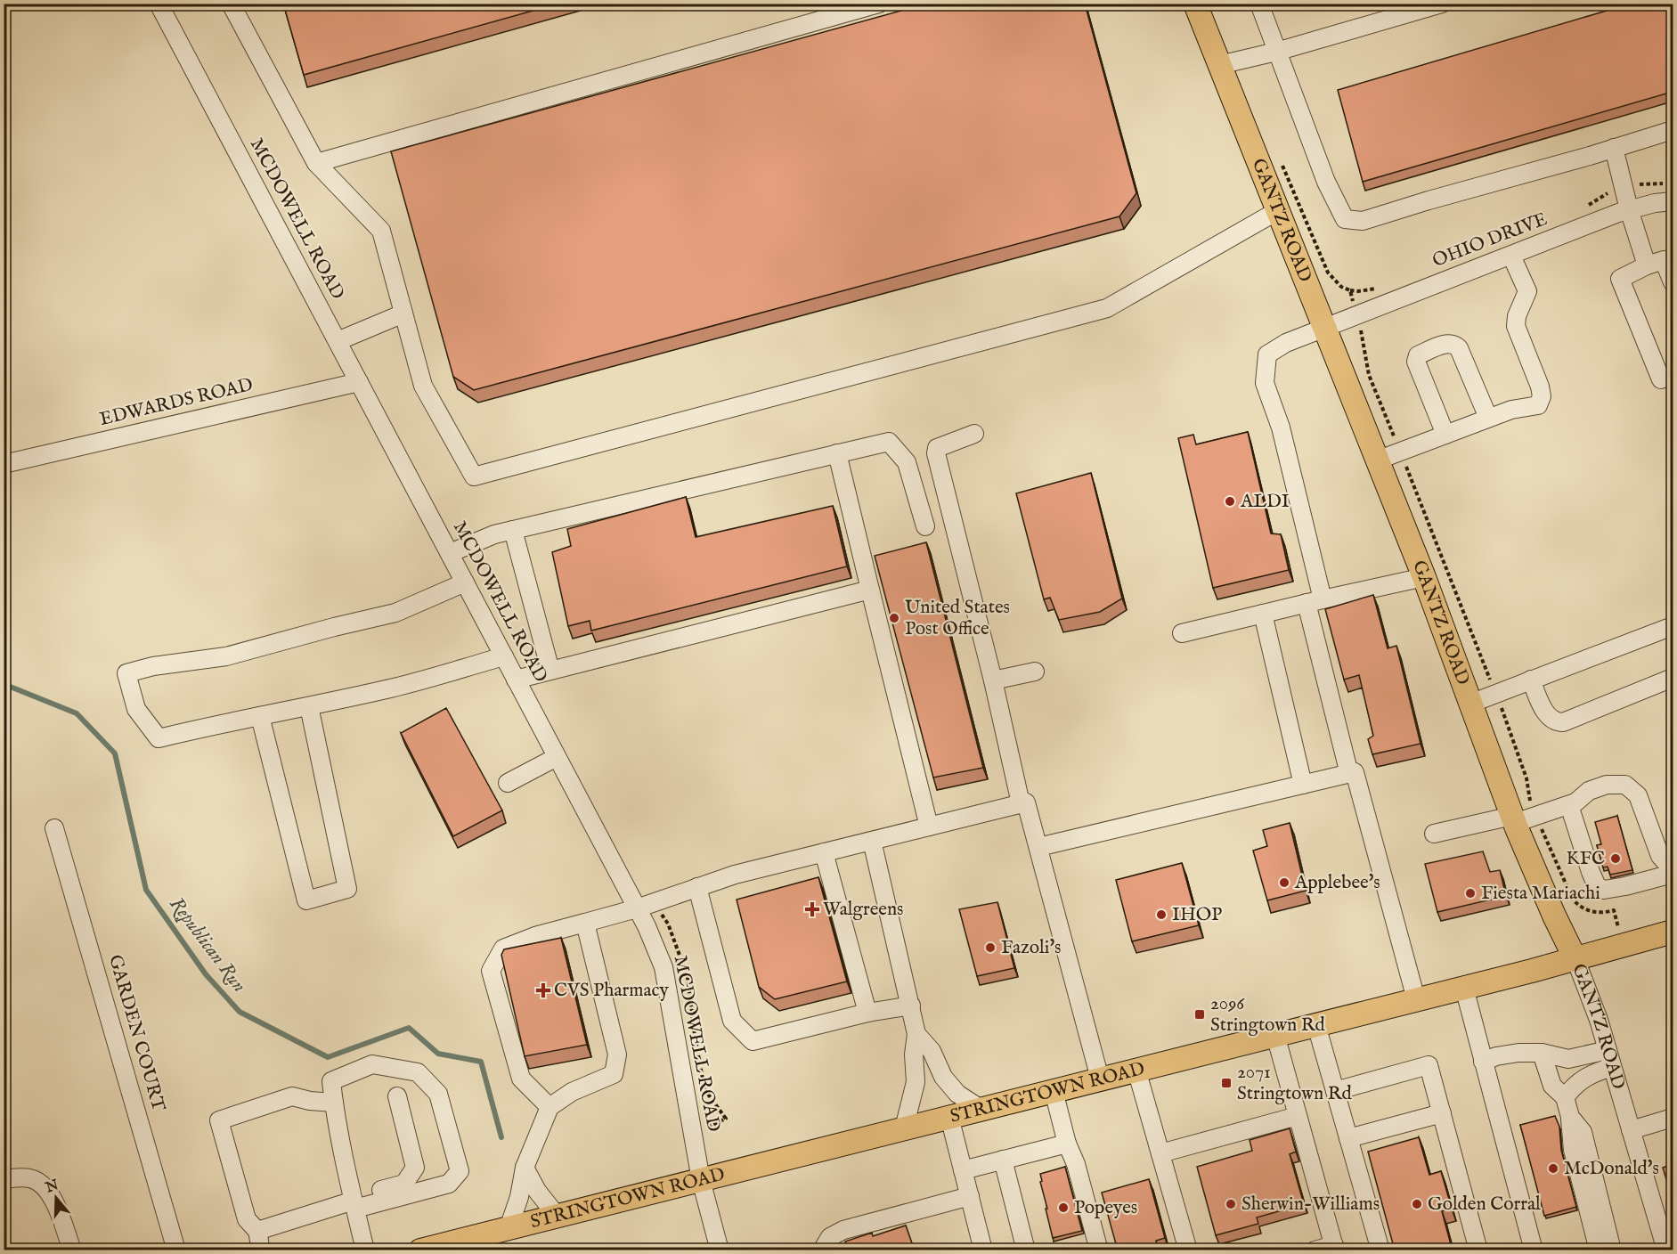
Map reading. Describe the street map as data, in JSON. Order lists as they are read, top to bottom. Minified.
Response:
{"streets":{"main road":["GANTZ ROAD","STRINGTOWN ROAD"],"street":["MCDOWELL ROAD","OHIO DRIVE","EDWARDS ROAD","GARDEN COURT"]},"crossings":[["MCDOWELL ROAD","EDWARDS ROAD"],["MCDOWELL ROAD","STRINGTOWN ROAD"],["GANTZ ROAD","OHIO DRIVE"],["GANTZ ROAD","STRINGTOWN ROAD"]],"water":["Republican Run"],"places":{"other":["ALDI","United States Post Office","KFC","Applebee's","Fiesta Mariachi","IHOP","Fazoli's","McDonald's","Sherwin-Williams","Golden Corral","Popeyes"],"health":["Walgreens","CVS Pharmacy"],"transit":["2096 Stringtown Rd","2071 Stringtown Rd"]},"north":"top"}
